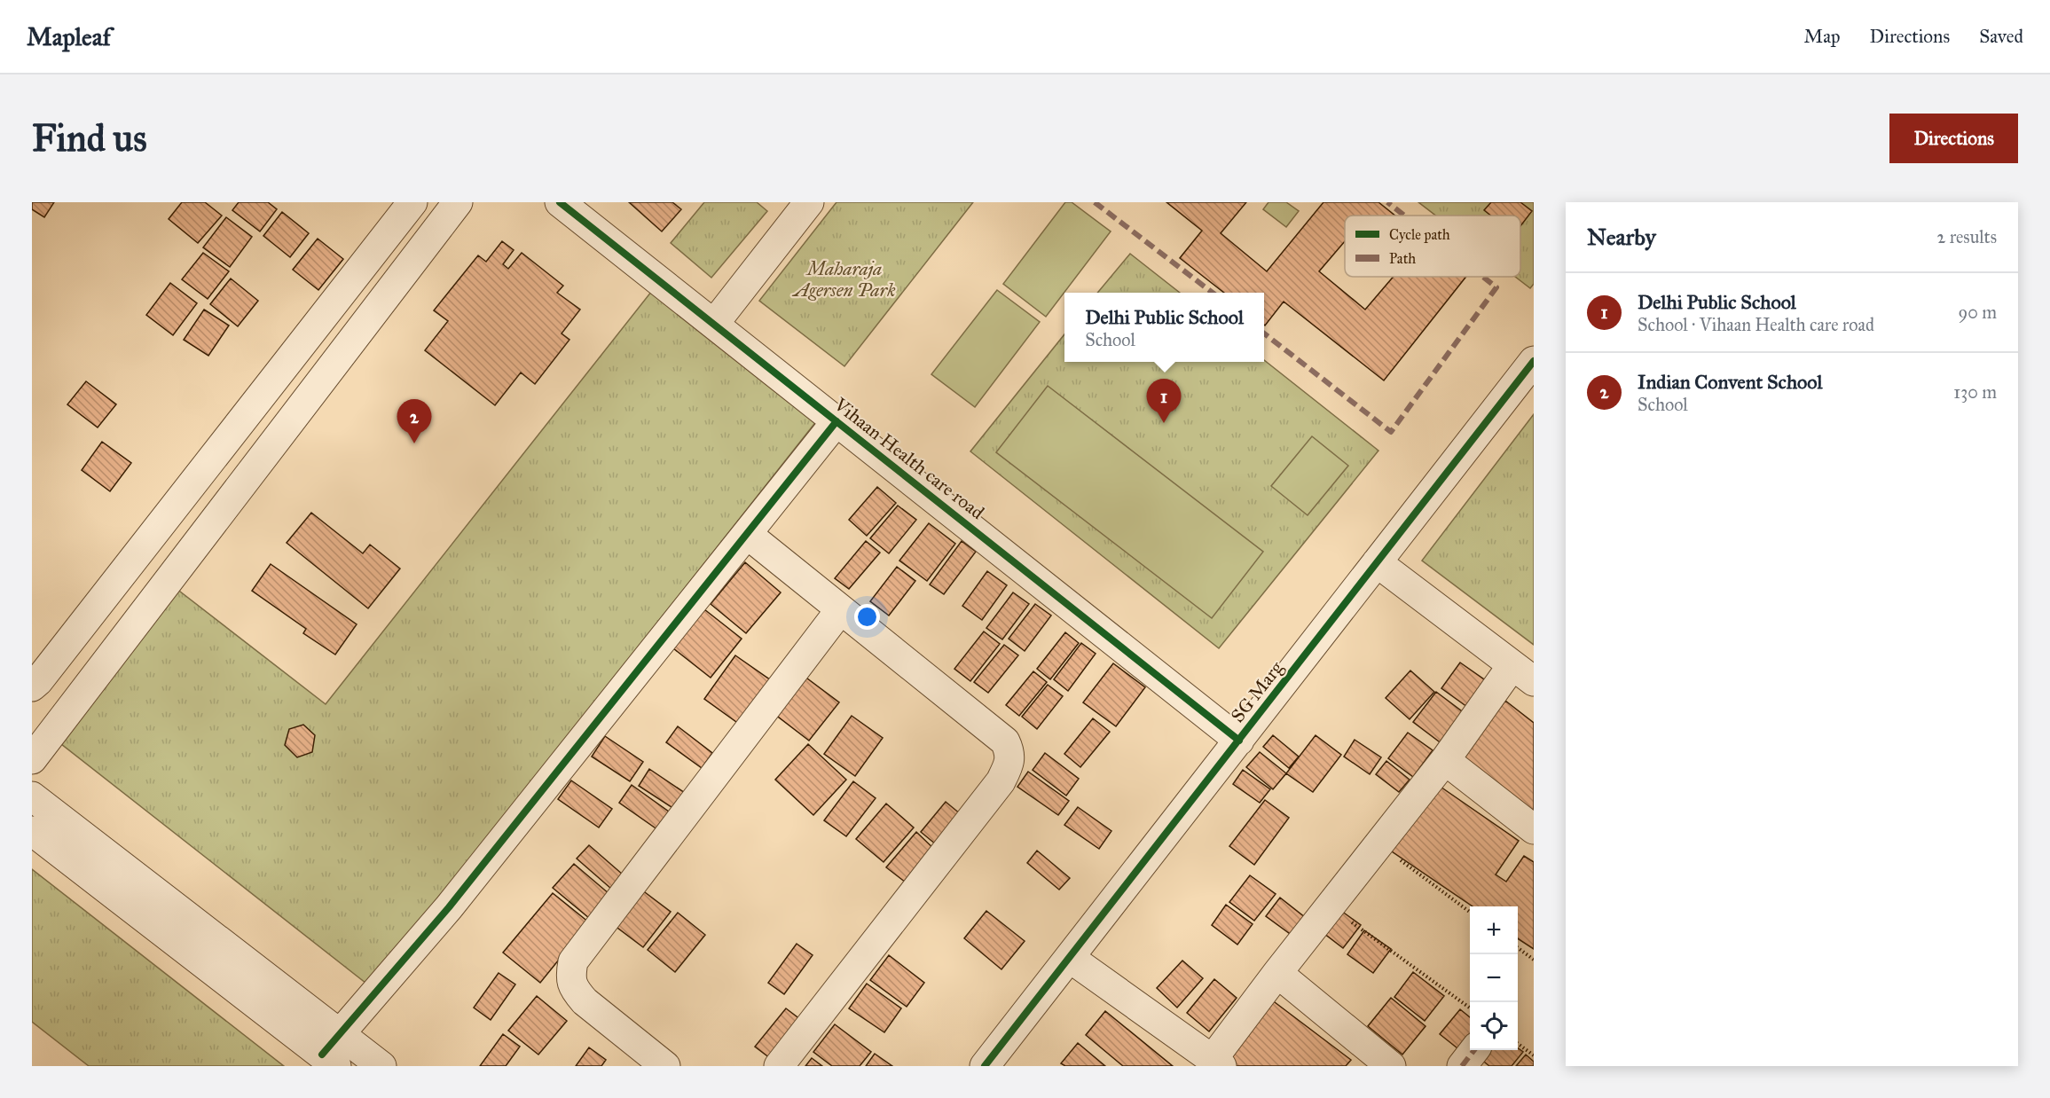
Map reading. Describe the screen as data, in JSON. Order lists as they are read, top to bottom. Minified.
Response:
{"streets":{"street":["Vihaan Health care road","SG Marg"]},"crossings":[["Vihaan Health care road","SG Marg"]],"parks":["Maharaja Agersen Park"],"legend":["Cycle path","Path"],"page":{"header":"Mapleaf","nav":["Map","Directions","Saved"],"buttons":"Directions","title":"Find us","heading":["Nearby","2 results"],"list":[{"mark":"1","name":"Delhi Public School","note":"School · Vihaan Health care road","value":"90 m"},{"mark":"2","name":"Indian Convent School","note":"School","value":"130 m"}],"popup":["Delhi Public School","School"],"pins":["1","2"],"map_buttons":["+","−"]}}
